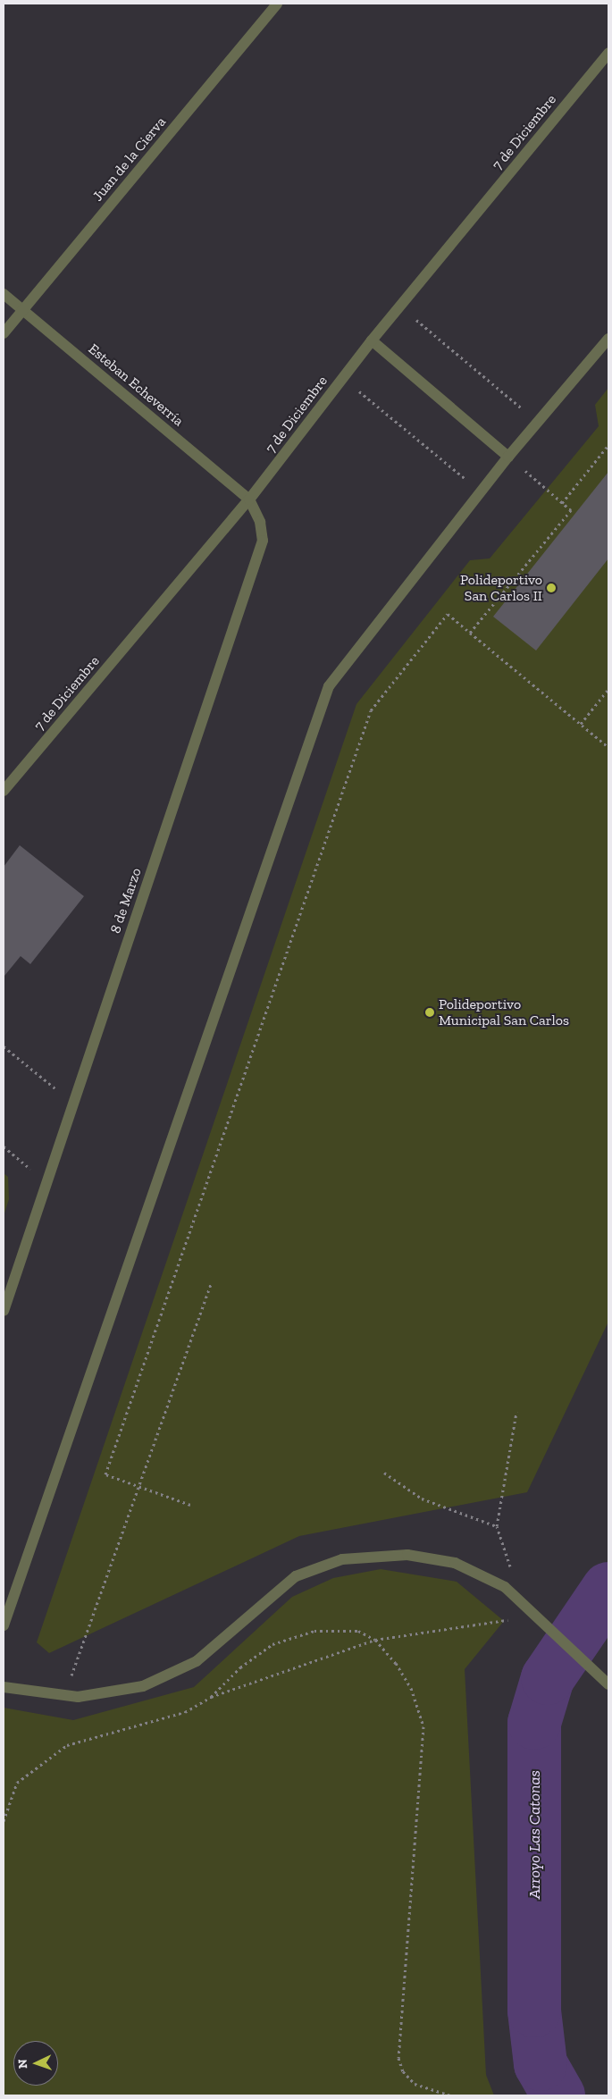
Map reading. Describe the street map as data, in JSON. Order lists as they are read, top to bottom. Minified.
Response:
{"streets":{"street":["7 de Diciembre","Juan de la Cierva","Esteban Echeverría","8 de Marzo"]},"crossings":[["7 de Diciembre","Esteban Echeverría"],["7 de Diciembre","8 de Marzo"],["Juan de la Cierva","Esteban Echeverría"],["Esteban Echeverría","8 de Marzo"]],"water":["Arroyo Las Catonas"],"places":["Polideportivo San Carlos II","Polideportivo Municipal San Carlos"],"north":"left"}
